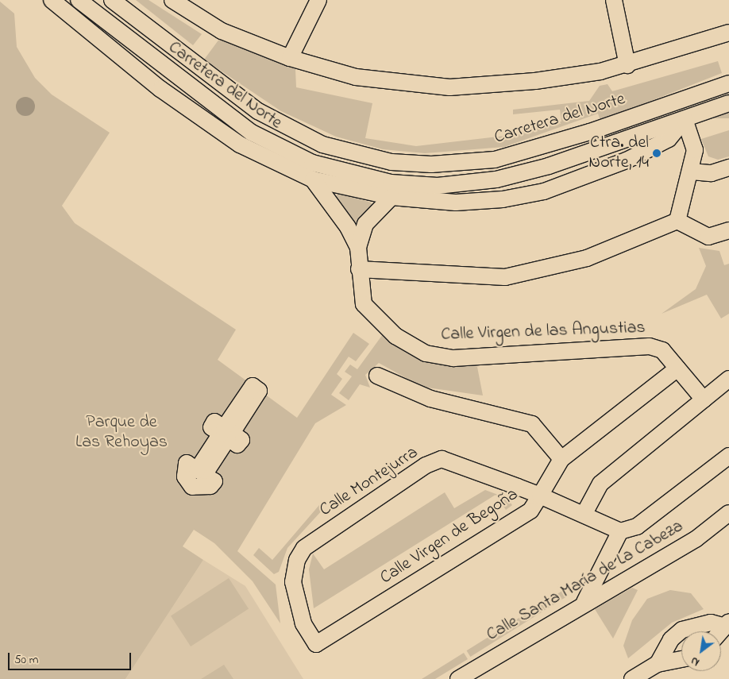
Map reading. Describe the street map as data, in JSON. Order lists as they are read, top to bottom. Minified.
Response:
{"streets":{"street":["Carretera del Norte","Calle Virgen de las Angustias","Calle Montejurra","Calle Virgen de Begoña","Calle Santa María de La Cabeza"]},"crossings":[["Calle Virgen de las Angustias","Calle Virgen de Begoña"],["Calle Montejurra","Calle Virgen de Begoña"]],"parks":["Parque de Las Rehoyas"],"places":["Ctra. del Norte, 14"],"scale_bar":"50 m","north":"bottom left"}
